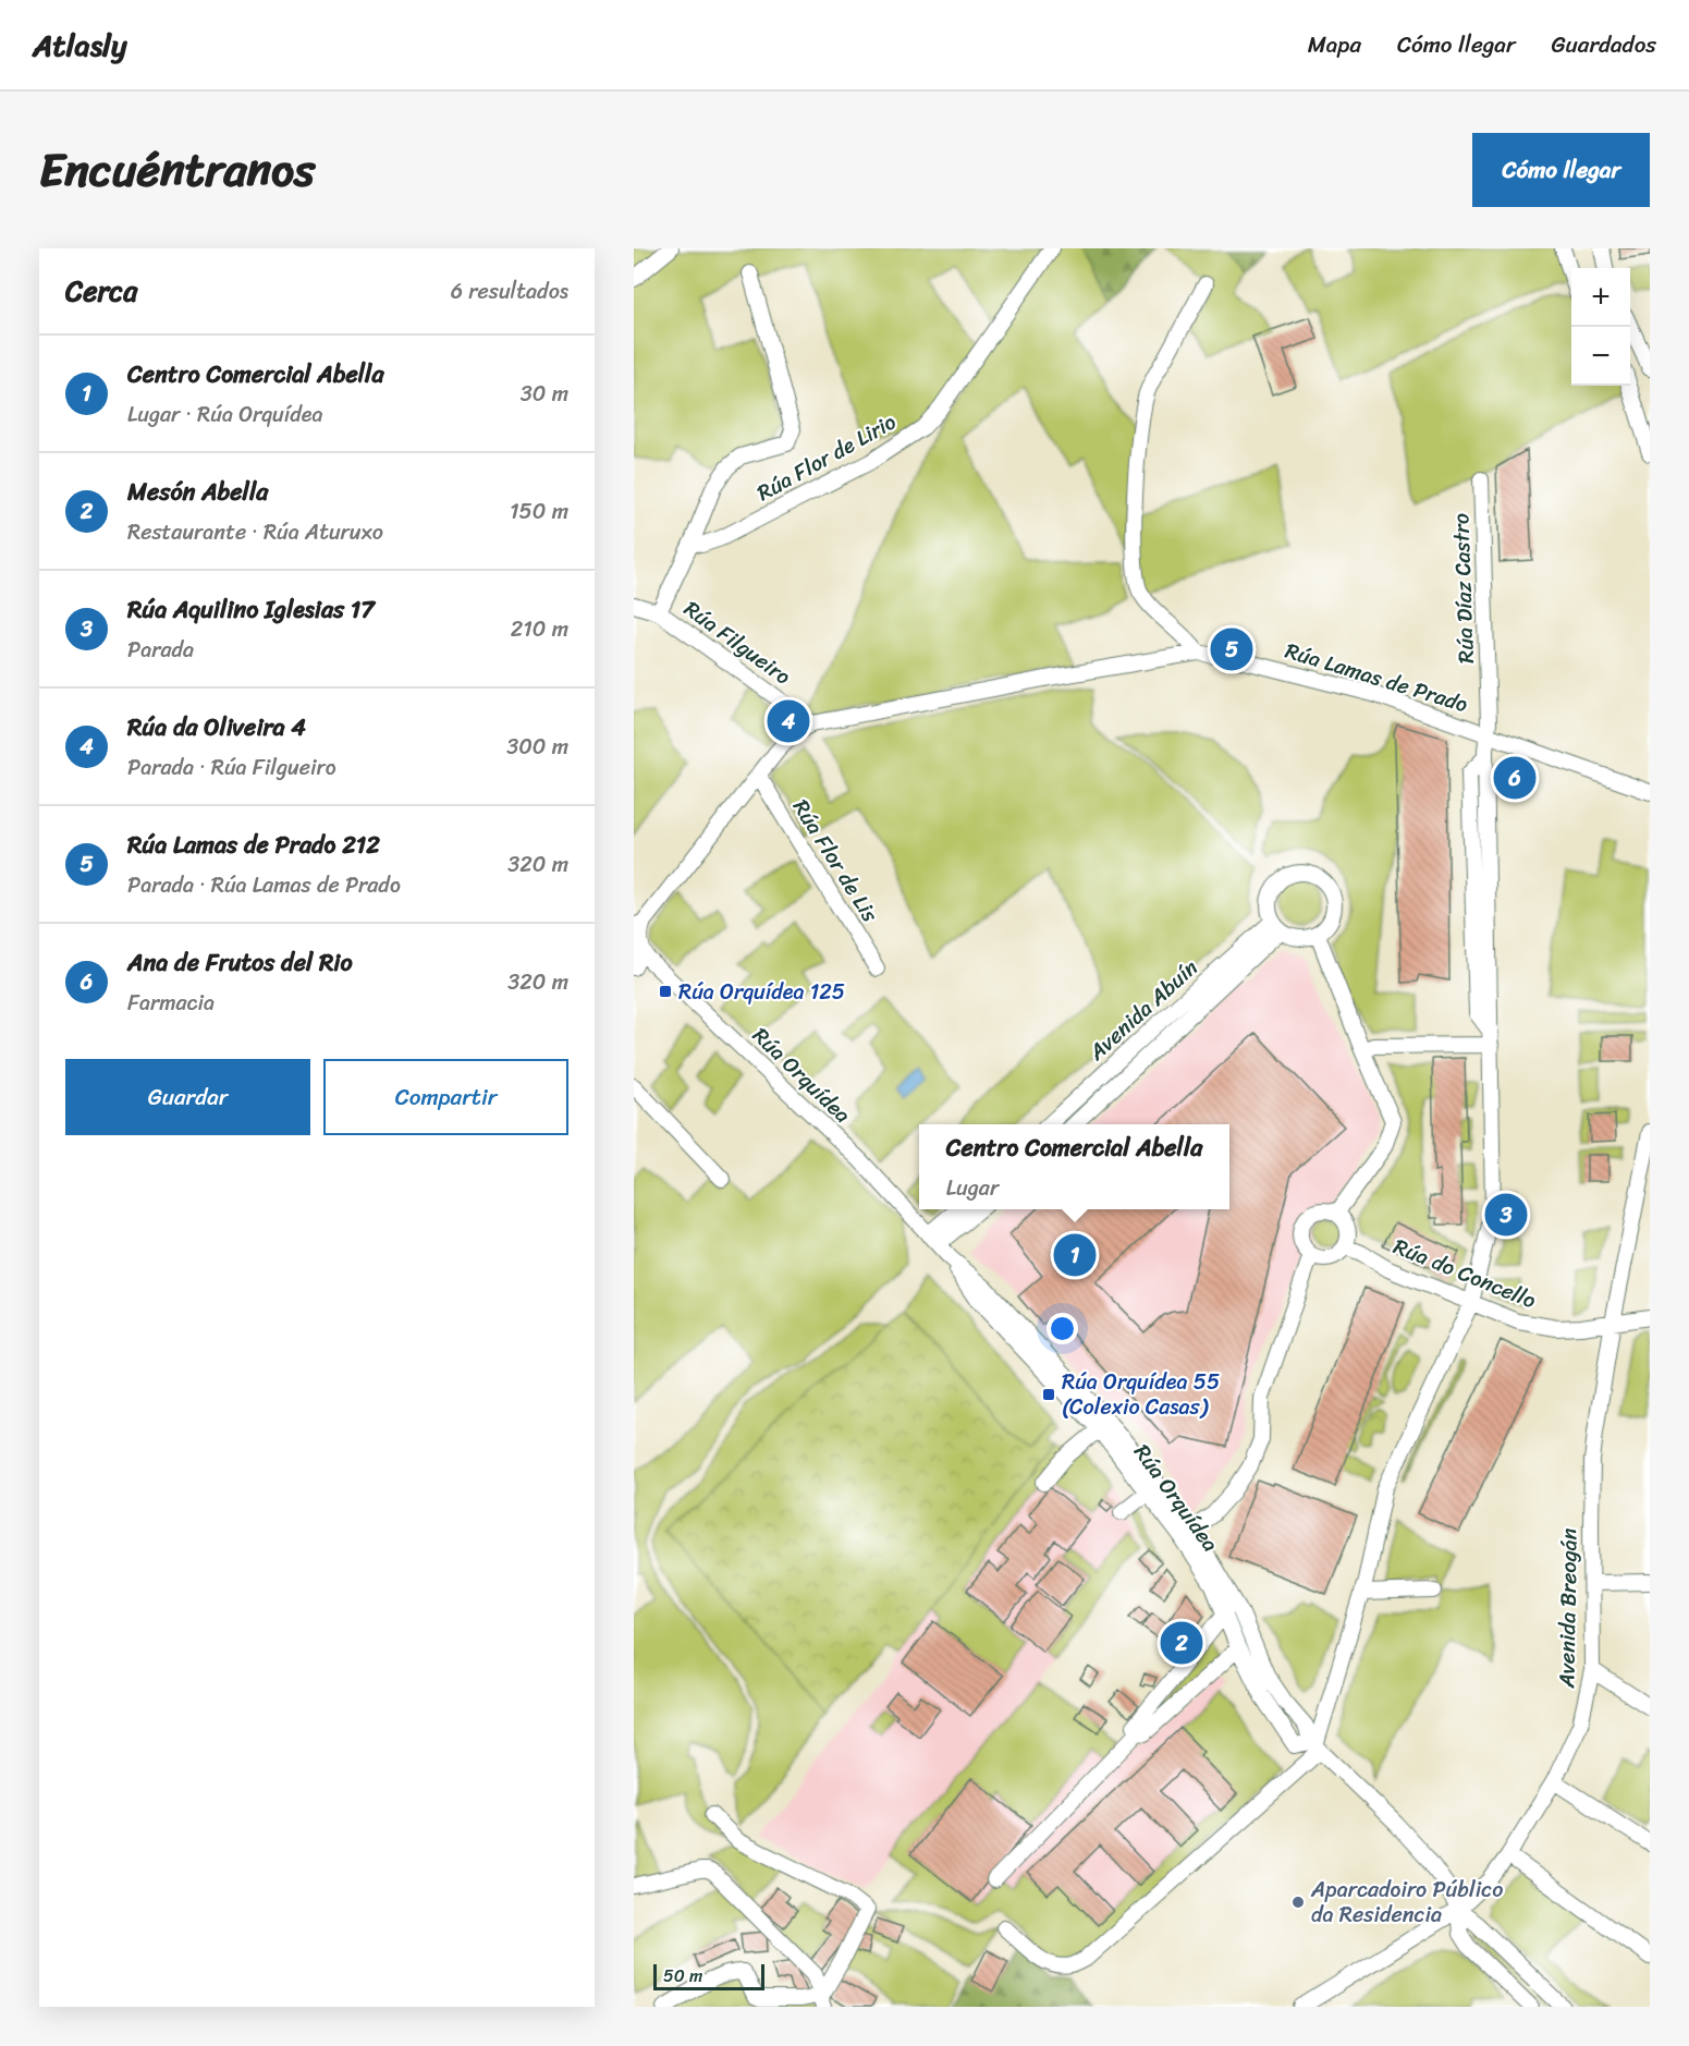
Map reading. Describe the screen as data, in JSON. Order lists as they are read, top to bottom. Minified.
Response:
{"streets":{"street":["Rúa Flor de Lirio","Rúa Díaz Castro","Rúa Filgueiro","Rúa Lamas de Prado","Rúa Flor de Lis","Avenida Abuín","Rúa Orquídea","Rúa do Concello","Avenida Breogán"]},"crossings":[["Rúa Díaz Castro","Rúa Lamas de Prado"],["Rúa Díaz Castro","Rúa Orquídea"],["Rúa Díaz Castro","Rúa do Concello"],["Rúa Filgueiro","Rúa Lamas de Prado"],["Rúa Orquídea","Avenida Breogán"],["Rúa do Concello","Avenida Breogán"]],"places":{"transit":["Rúa Orquídea 125","Rúa Orquídea 55 (Colexio Casas)"],"other":["Aparcadoiro Público da Residencia"]},"scale_bar":"50 m","page":{"header":"Atlasly","nav":["Mapa","Cómo llegar","Guardados"],"title":"Encuéntranos","buttons":["Cómo llegar",["Guardar","Compartir"]],"heading":["Cerca","6 resultados"],"map_buttons":["+","−"],"list":[{"mark":"1","name":"Centro Comercial Abella","note":"Lugar · Rúa Orquídea","value":"30 m"},{"mark":"2","name":"Mesón Abella","note":"Restaurante · Rúa Aturuxo","value":"150 m"},{"mark":"3","name":"Rúa Aquilino Iglesias 17","note":"Parada","value":"210 m"},{"mark":"4","name":"Rúa da Oliveira 4","note":"Parada · Rúa Filgueiro","value":"300 m"},{"mark":"5","name":"Rúa Lamas de Prado 212","note":"Parada · Rúa Lamas de Prado","value":"320 m"},{"mark":"6","name":"Ana de Frutos del Rio","note":"Farmacia","value":"320 m"}],"pins":["5","4","6","3","1","2"],"popup":["Centro Comercial Abella","Lugar"],"scale":"50 m"}}
